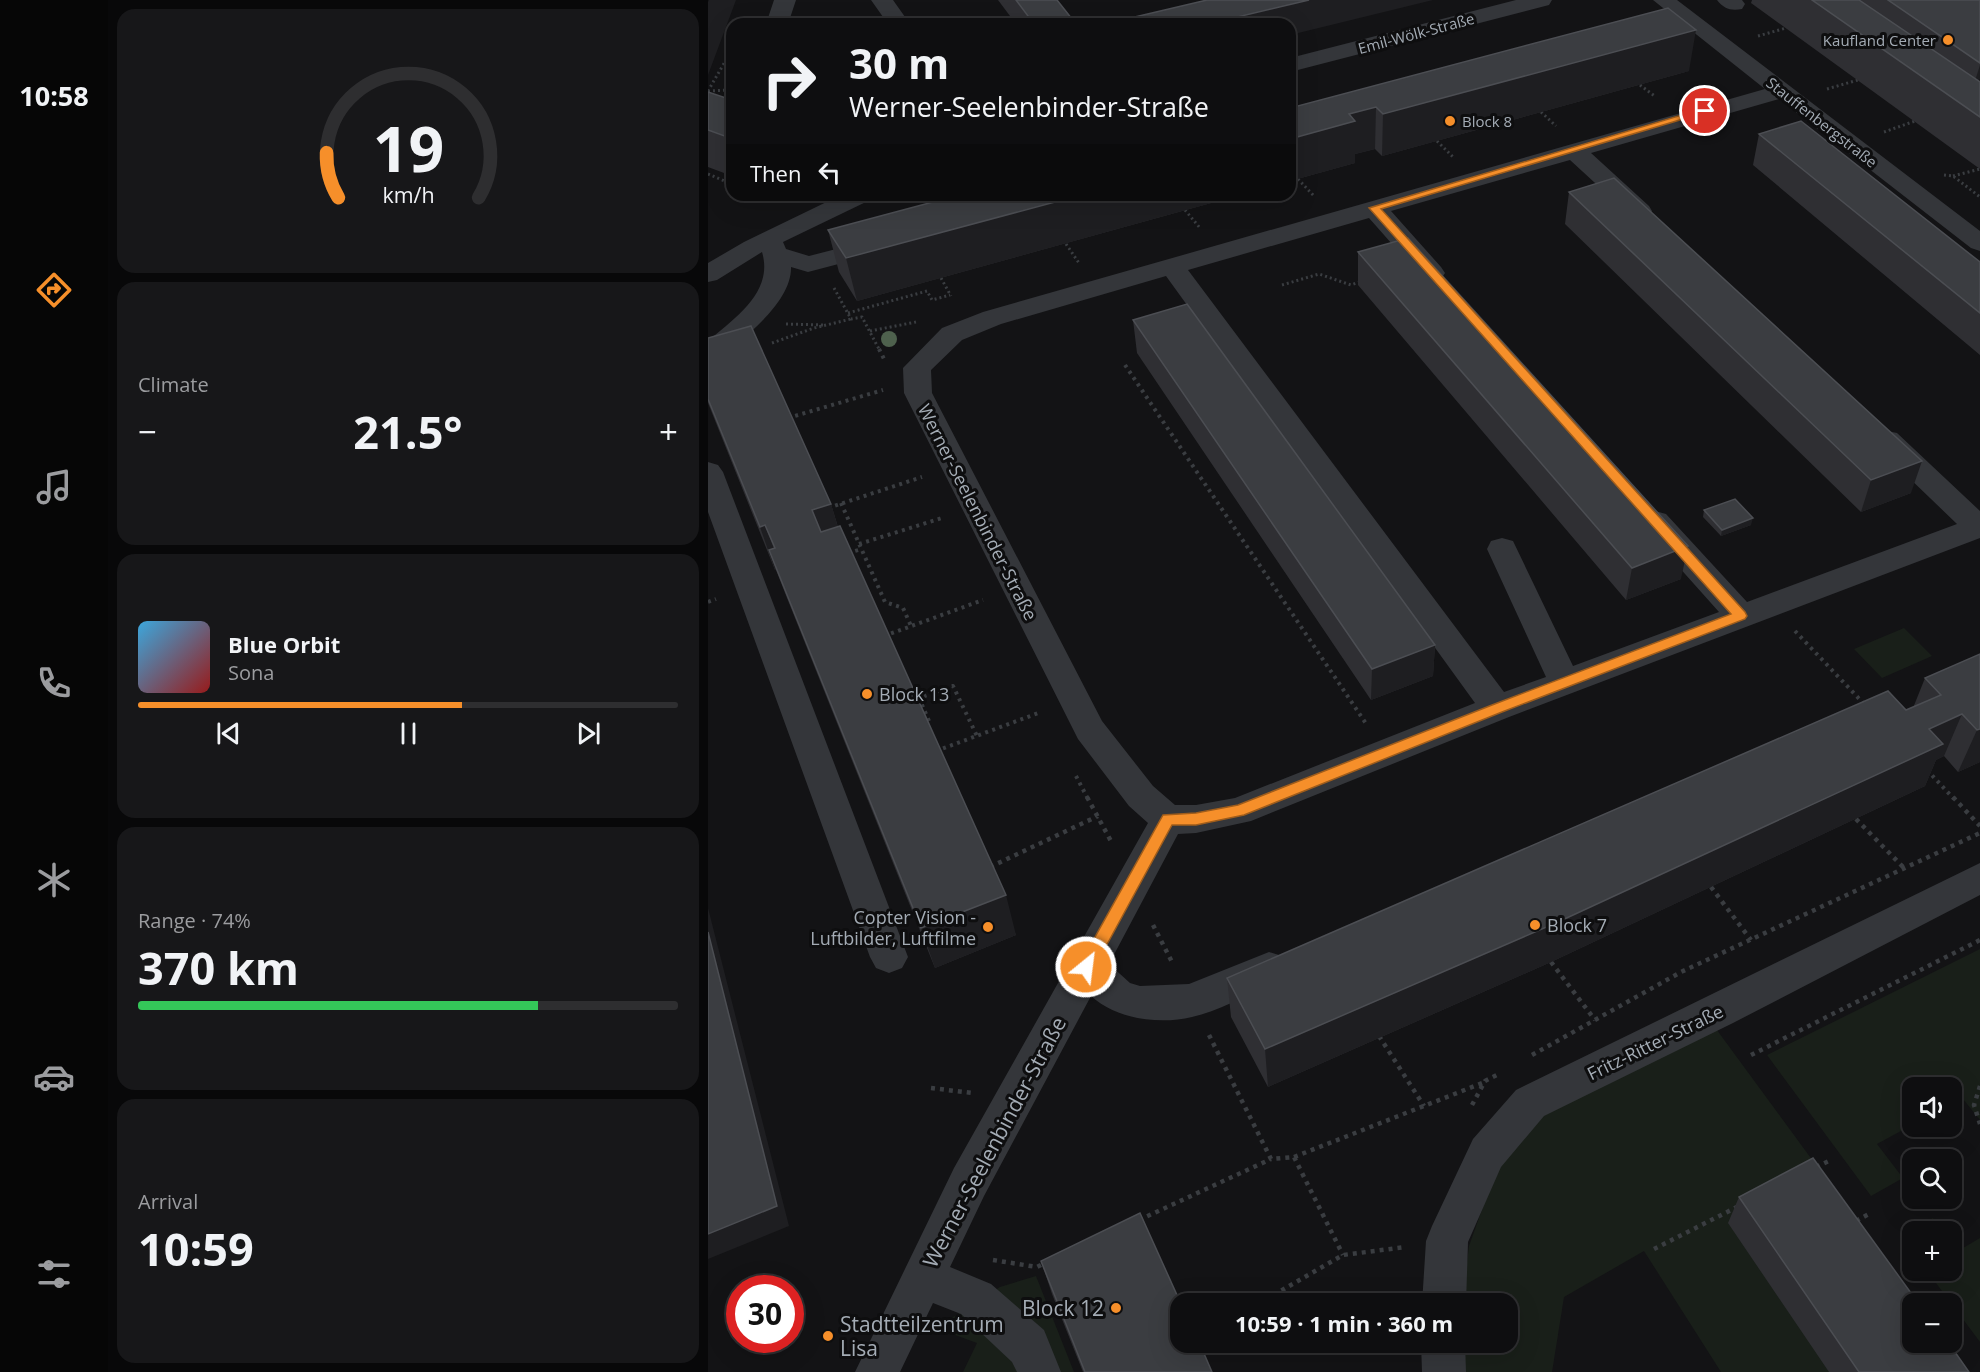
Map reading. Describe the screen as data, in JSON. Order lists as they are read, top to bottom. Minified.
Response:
{"streets":{"street":["Emil-Wölk-Straße","Stauffenbergstraße","Werner-Seelenbinder-Straße","Fritz-Ritter-Straße"]},"crossings":[["Stauffenbergstraße","Werner-Seelenbinder-Straße"]],"places":["Kaufland Center","Block 8","Block 13","Block 7","Copter Vision - Luftbilder, Luftfilme","Block 12","Stadtteilzentrum Lisa"],"page":{"tabs":"10:58","turn":["30 m","Werner-Seelenbinder-Straße"],"then":"Then","tile":["Climate",["Range · 74%","370 km"],["Arrival","10:59"]],"heat":["−","21.5°","+"],"song":["Blue Orbit","Sona"],"map_buttons":["+","−"],"limit":"30","trip":"10:59 · 1 min · 360 m","gauge":["19","km/h"]}}
